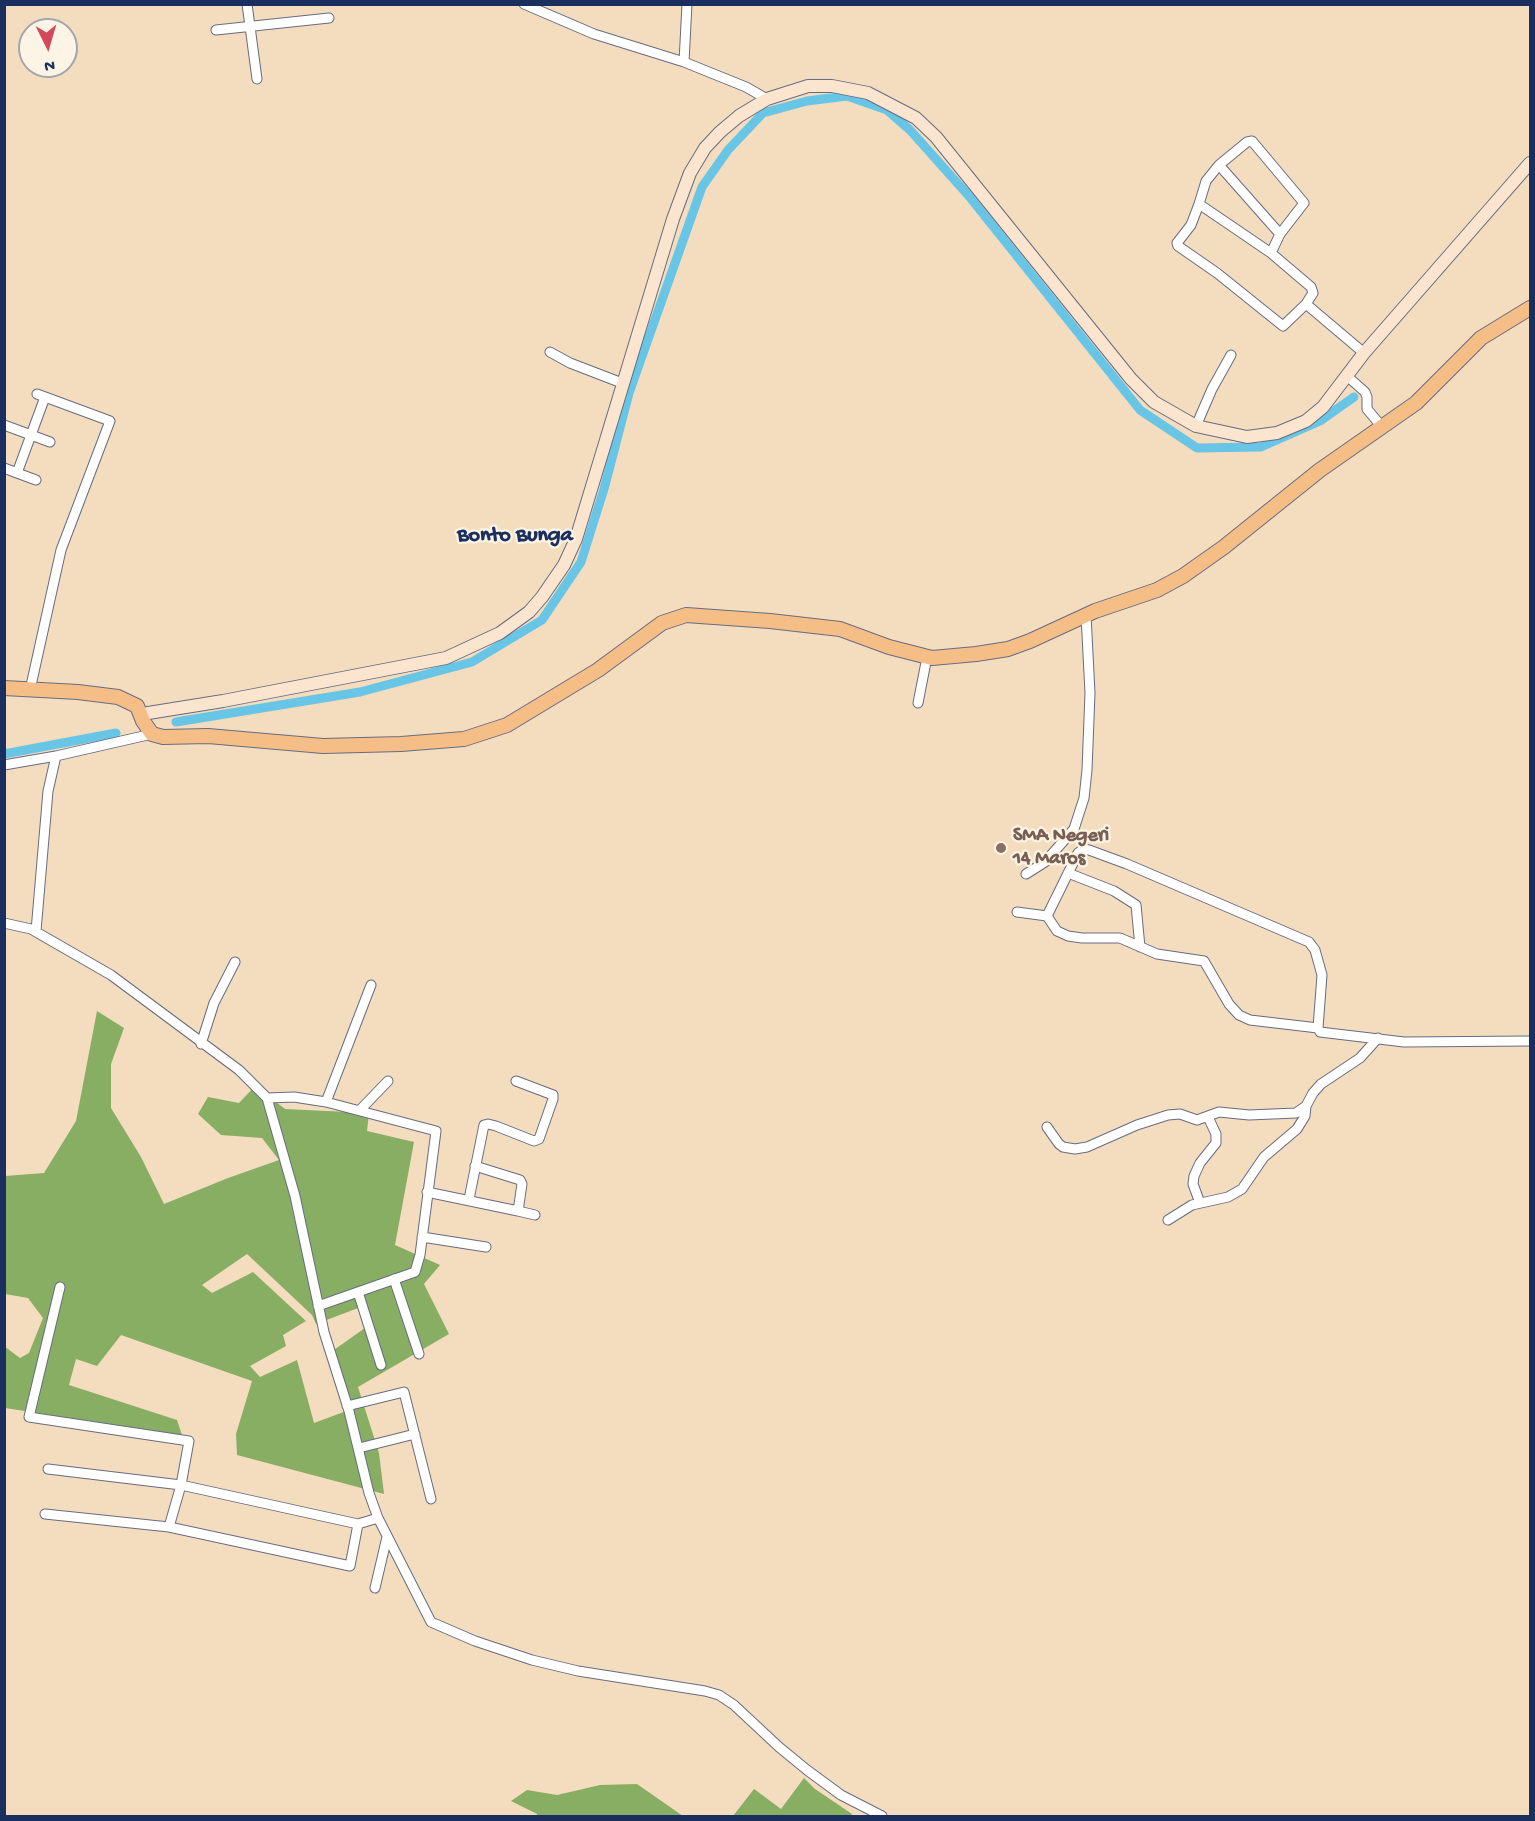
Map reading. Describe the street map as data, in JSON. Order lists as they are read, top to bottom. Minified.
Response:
{"districts":["Bonto Bunga"],"places":["SMA Negeri 14 Maros"],"north":"bottom"}
